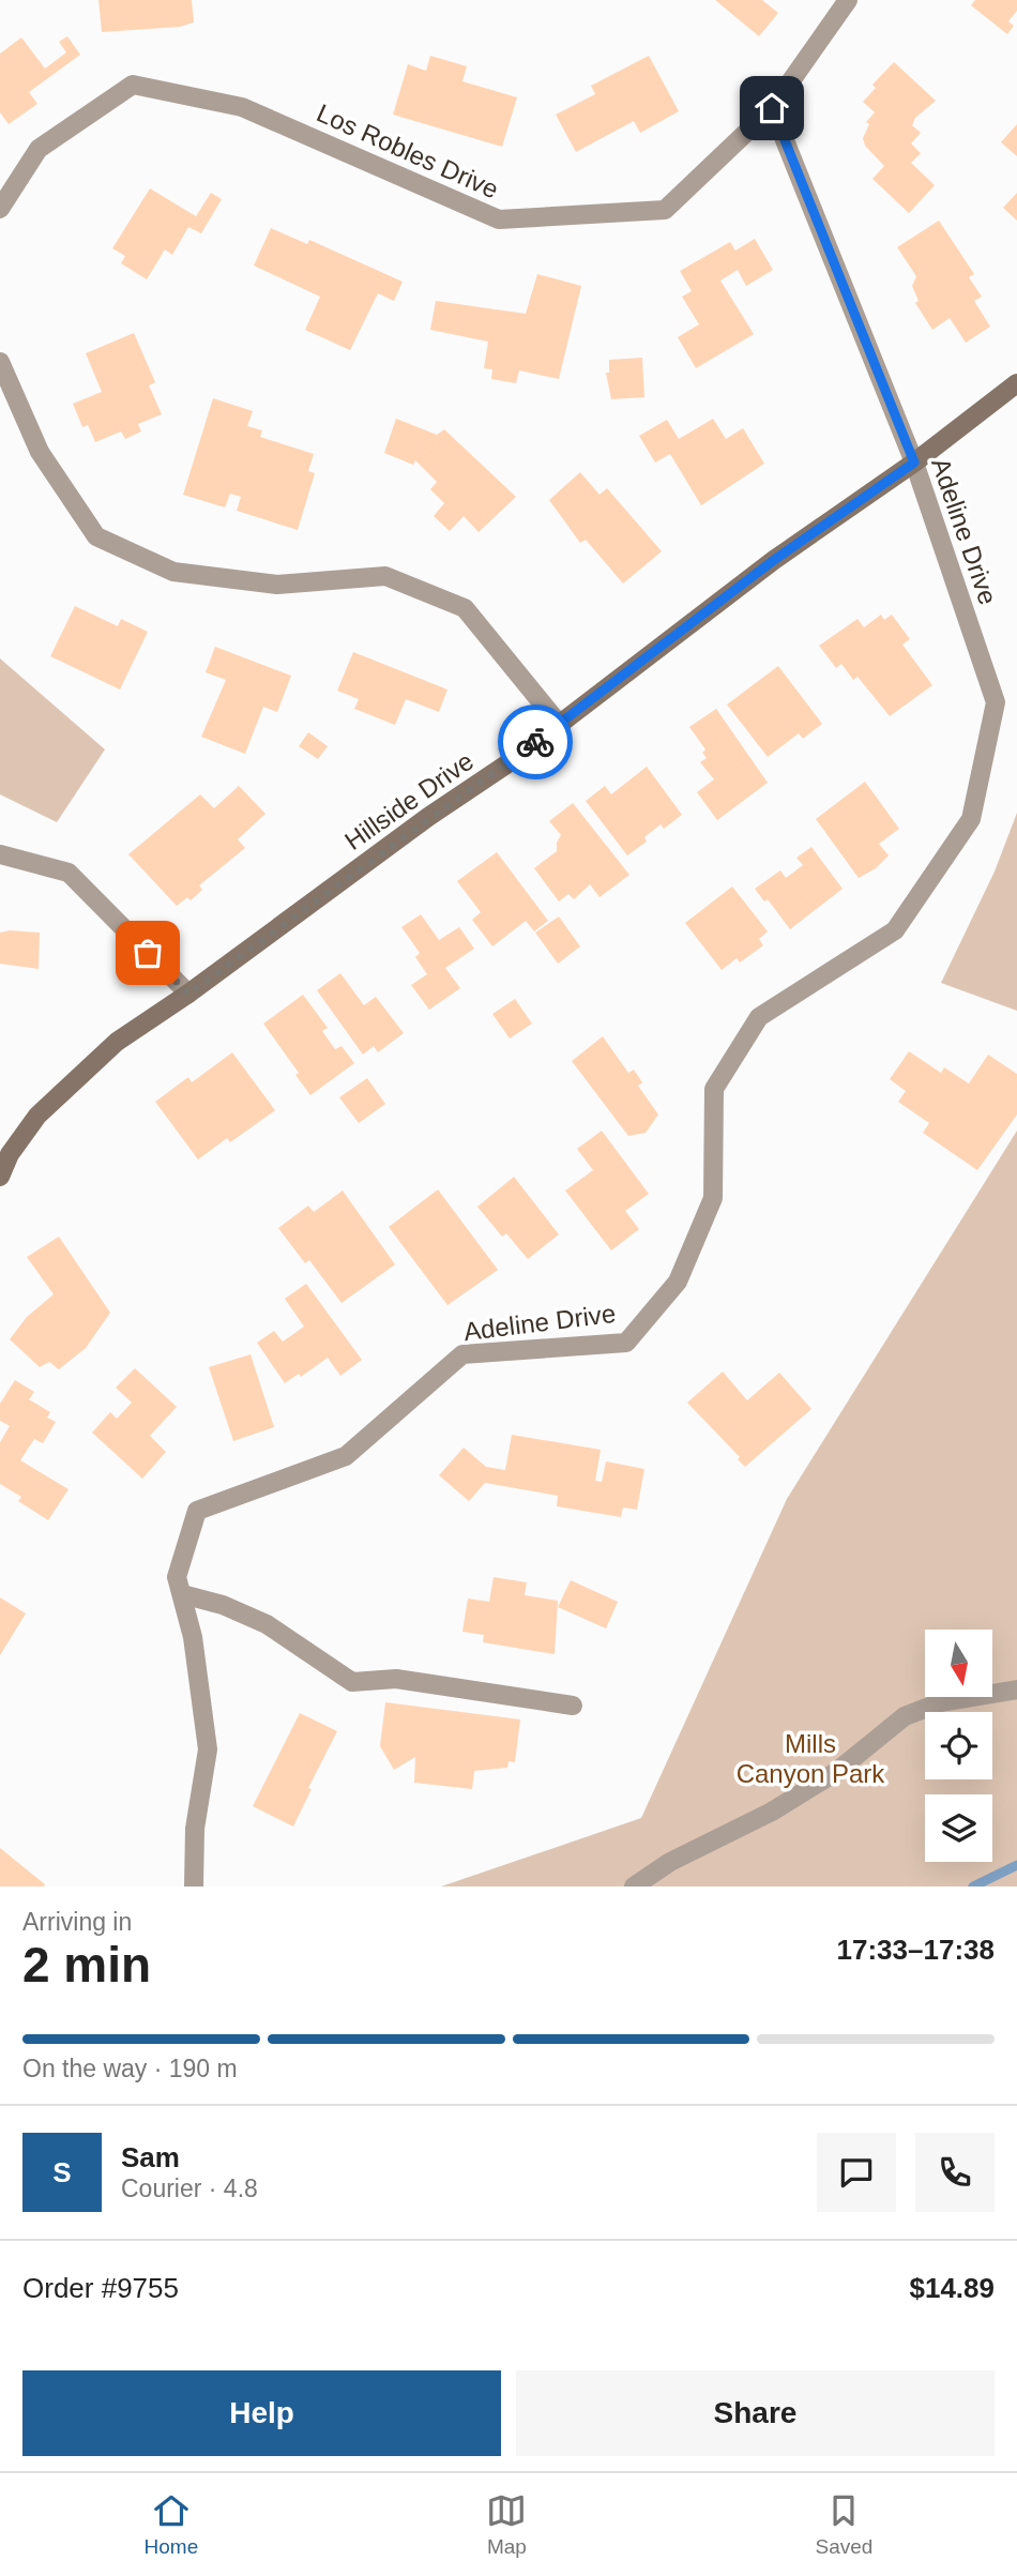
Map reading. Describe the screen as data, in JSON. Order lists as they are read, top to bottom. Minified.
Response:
{"streets":{"main road":["Hillside Drive"],"street":["Los Robles Drive","Adeline Drive"]},"crossings":[["Los Robles Drive","Adeline Drive"],["Adeline Drive","Hillside Drive"]],"parks":["Mills Canyon Park"],"north":"bottom","page":{"heading":["2 min","Arriving in","17:33–17:38"],"panel":["Sam","Courier · 4.8","Order #9755","$14.89"],"bar":"On the way · 190 m","round":"S","buttons":["Help","Share"],"tabs":["Home","Map","Saved"]}}
